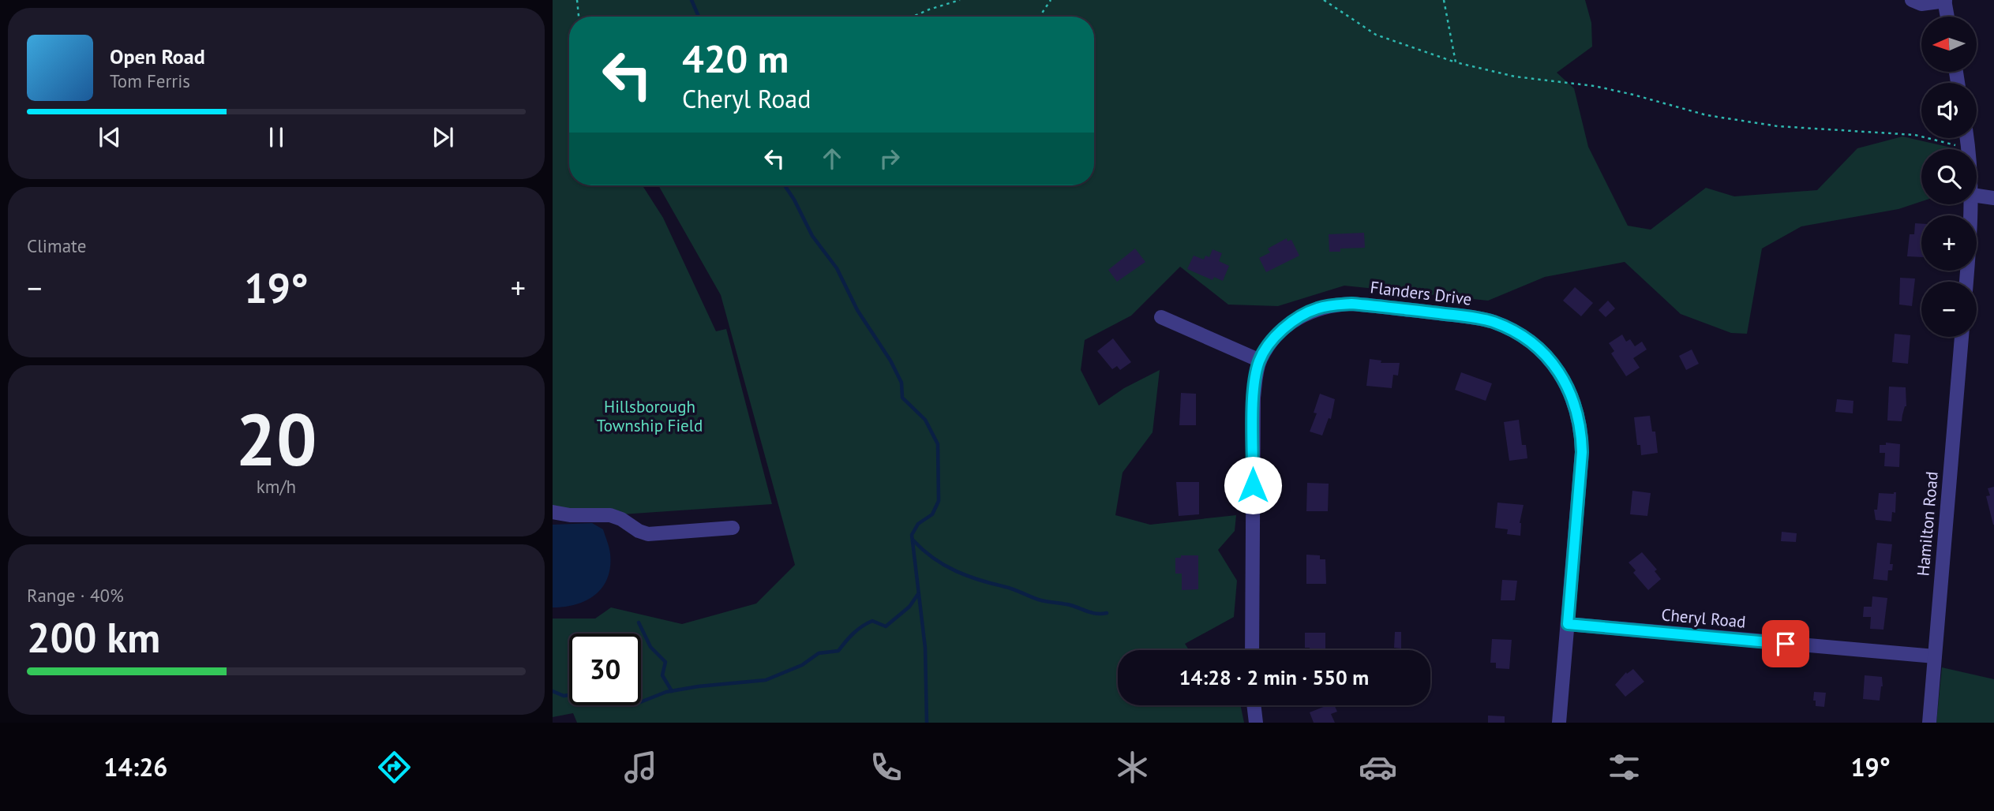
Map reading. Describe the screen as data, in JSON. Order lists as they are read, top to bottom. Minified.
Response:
{"streets":{"street":["Flanders Drive","Hamilton Road","Cheryl Road"]},"crossings":[["Flanders Drive","Cheryl Road"],["Hamilton Road","Cheryl Road"]],"parks":["Hillsborough Township Field"],"north":"left","page":{"map_buttons":["+","−"],"turn":["420 m","Cheryl Road"],"song":["Open Road","Tom Ferris"],"tile":["Climate",["20","km/h"],["Range · 40%","200 km"]],"heat":["−","19°","+"],"limit":"30","trip":"14:28 · 2 min · 550 m","tabs":["14:26","19°"]}}
